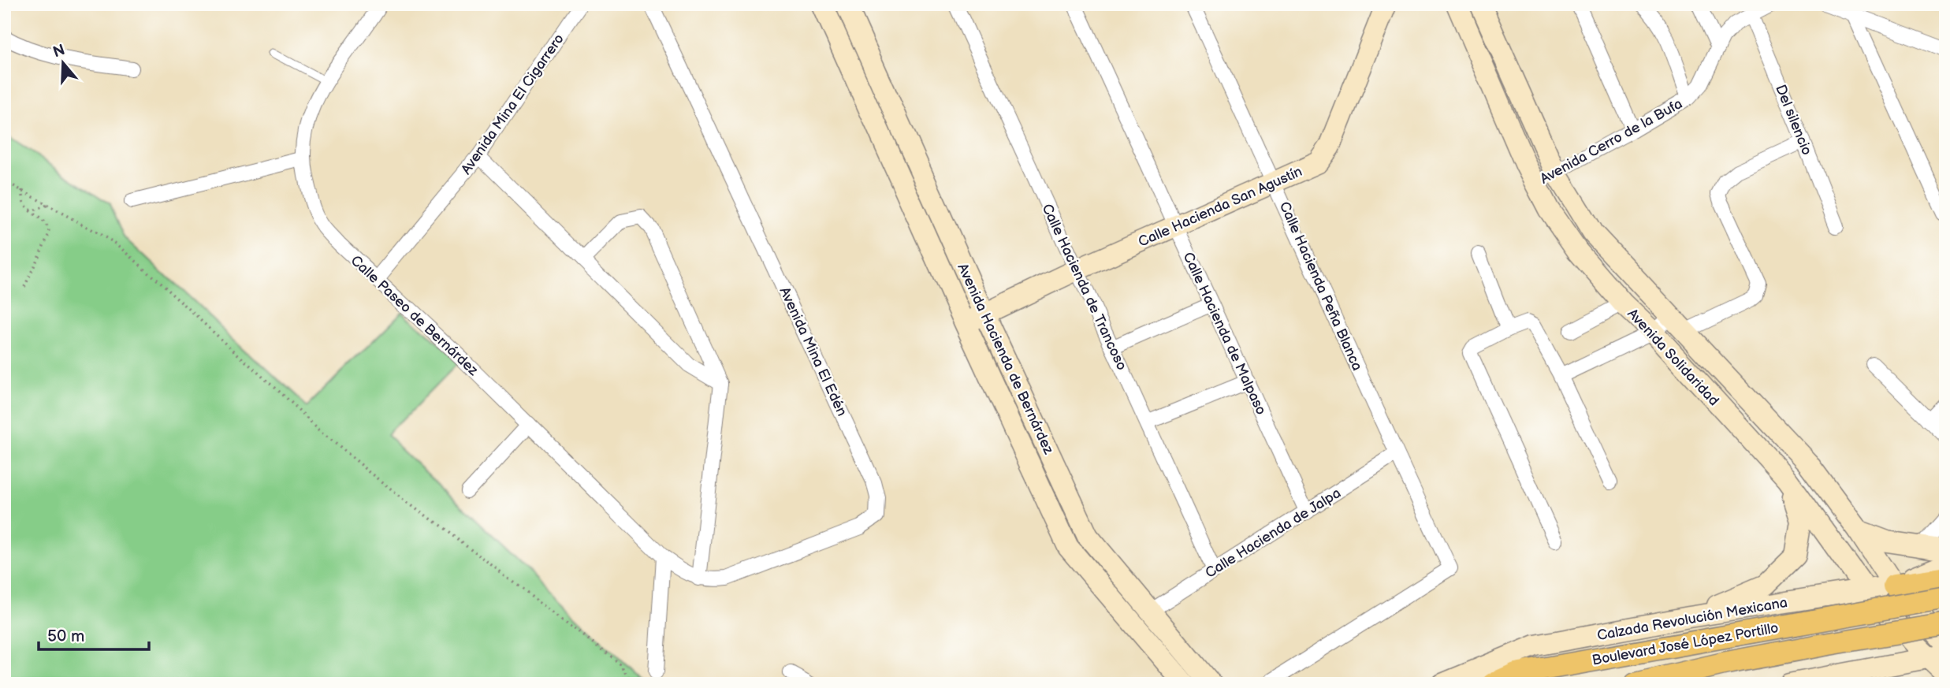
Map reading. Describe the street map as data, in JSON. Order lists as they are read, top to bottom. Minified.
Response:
{"streets":{"main road":["Boulevard José López Portillo"],"street":["Avenida Mina El Cigarrero","Del silencio","Avenida Cerro de la Bufa","Calle Hacienda San Agustín","Calle Hacienda Peña Blanca","Calle Hacienda de Trancoso","Calle Paseo de Bernárdez","Calle Hacienda de Malpaso","Avenida Mina El Edén","Avenida Solidaridad","Avenida Hacienda de Bernárdez","Calle Hacienda de Jalpa","Calzada Revolución Mexicana"]},"crossings":[["Avenida Mina El Cigarrero","Calle Paseo de Bernárdez"],["Del silencio","Avenida Cerro de la Bufa"],["Avenida Cerro de la Bufa","Avenida Solidaridad"],["Calle Hacienda San Agustín","Calle Hacienda Peña Blanca"],["Calle Hacienda San Agustín","Calle Hacienda de Trancoso"],["Calle Hacienda San Agustín","Calle Hacienda de Malpaso"],["Calle Hacienda San Agustín","Avenida Hacienda de Bernárdez"],["Calle Hacienda Peña Blanca","Calle Hacienda de Jalpa"],["Calle Hacienda de Trancoso","Calle Hacienda de Jalpa"],["Calle Paseo de Bernárdez","Avenida Mina El Edén"],["Calle Hacienda de Malpaso","Calle Hacienda de Jalpa"],["Avenida Solidaridad","Calzada Revolución Mexicana"],["Avenida Hacienda de Bernárdez","Calle Hacienda de Jalpa"]],"scale_bar":"50 m","north":"top"}
